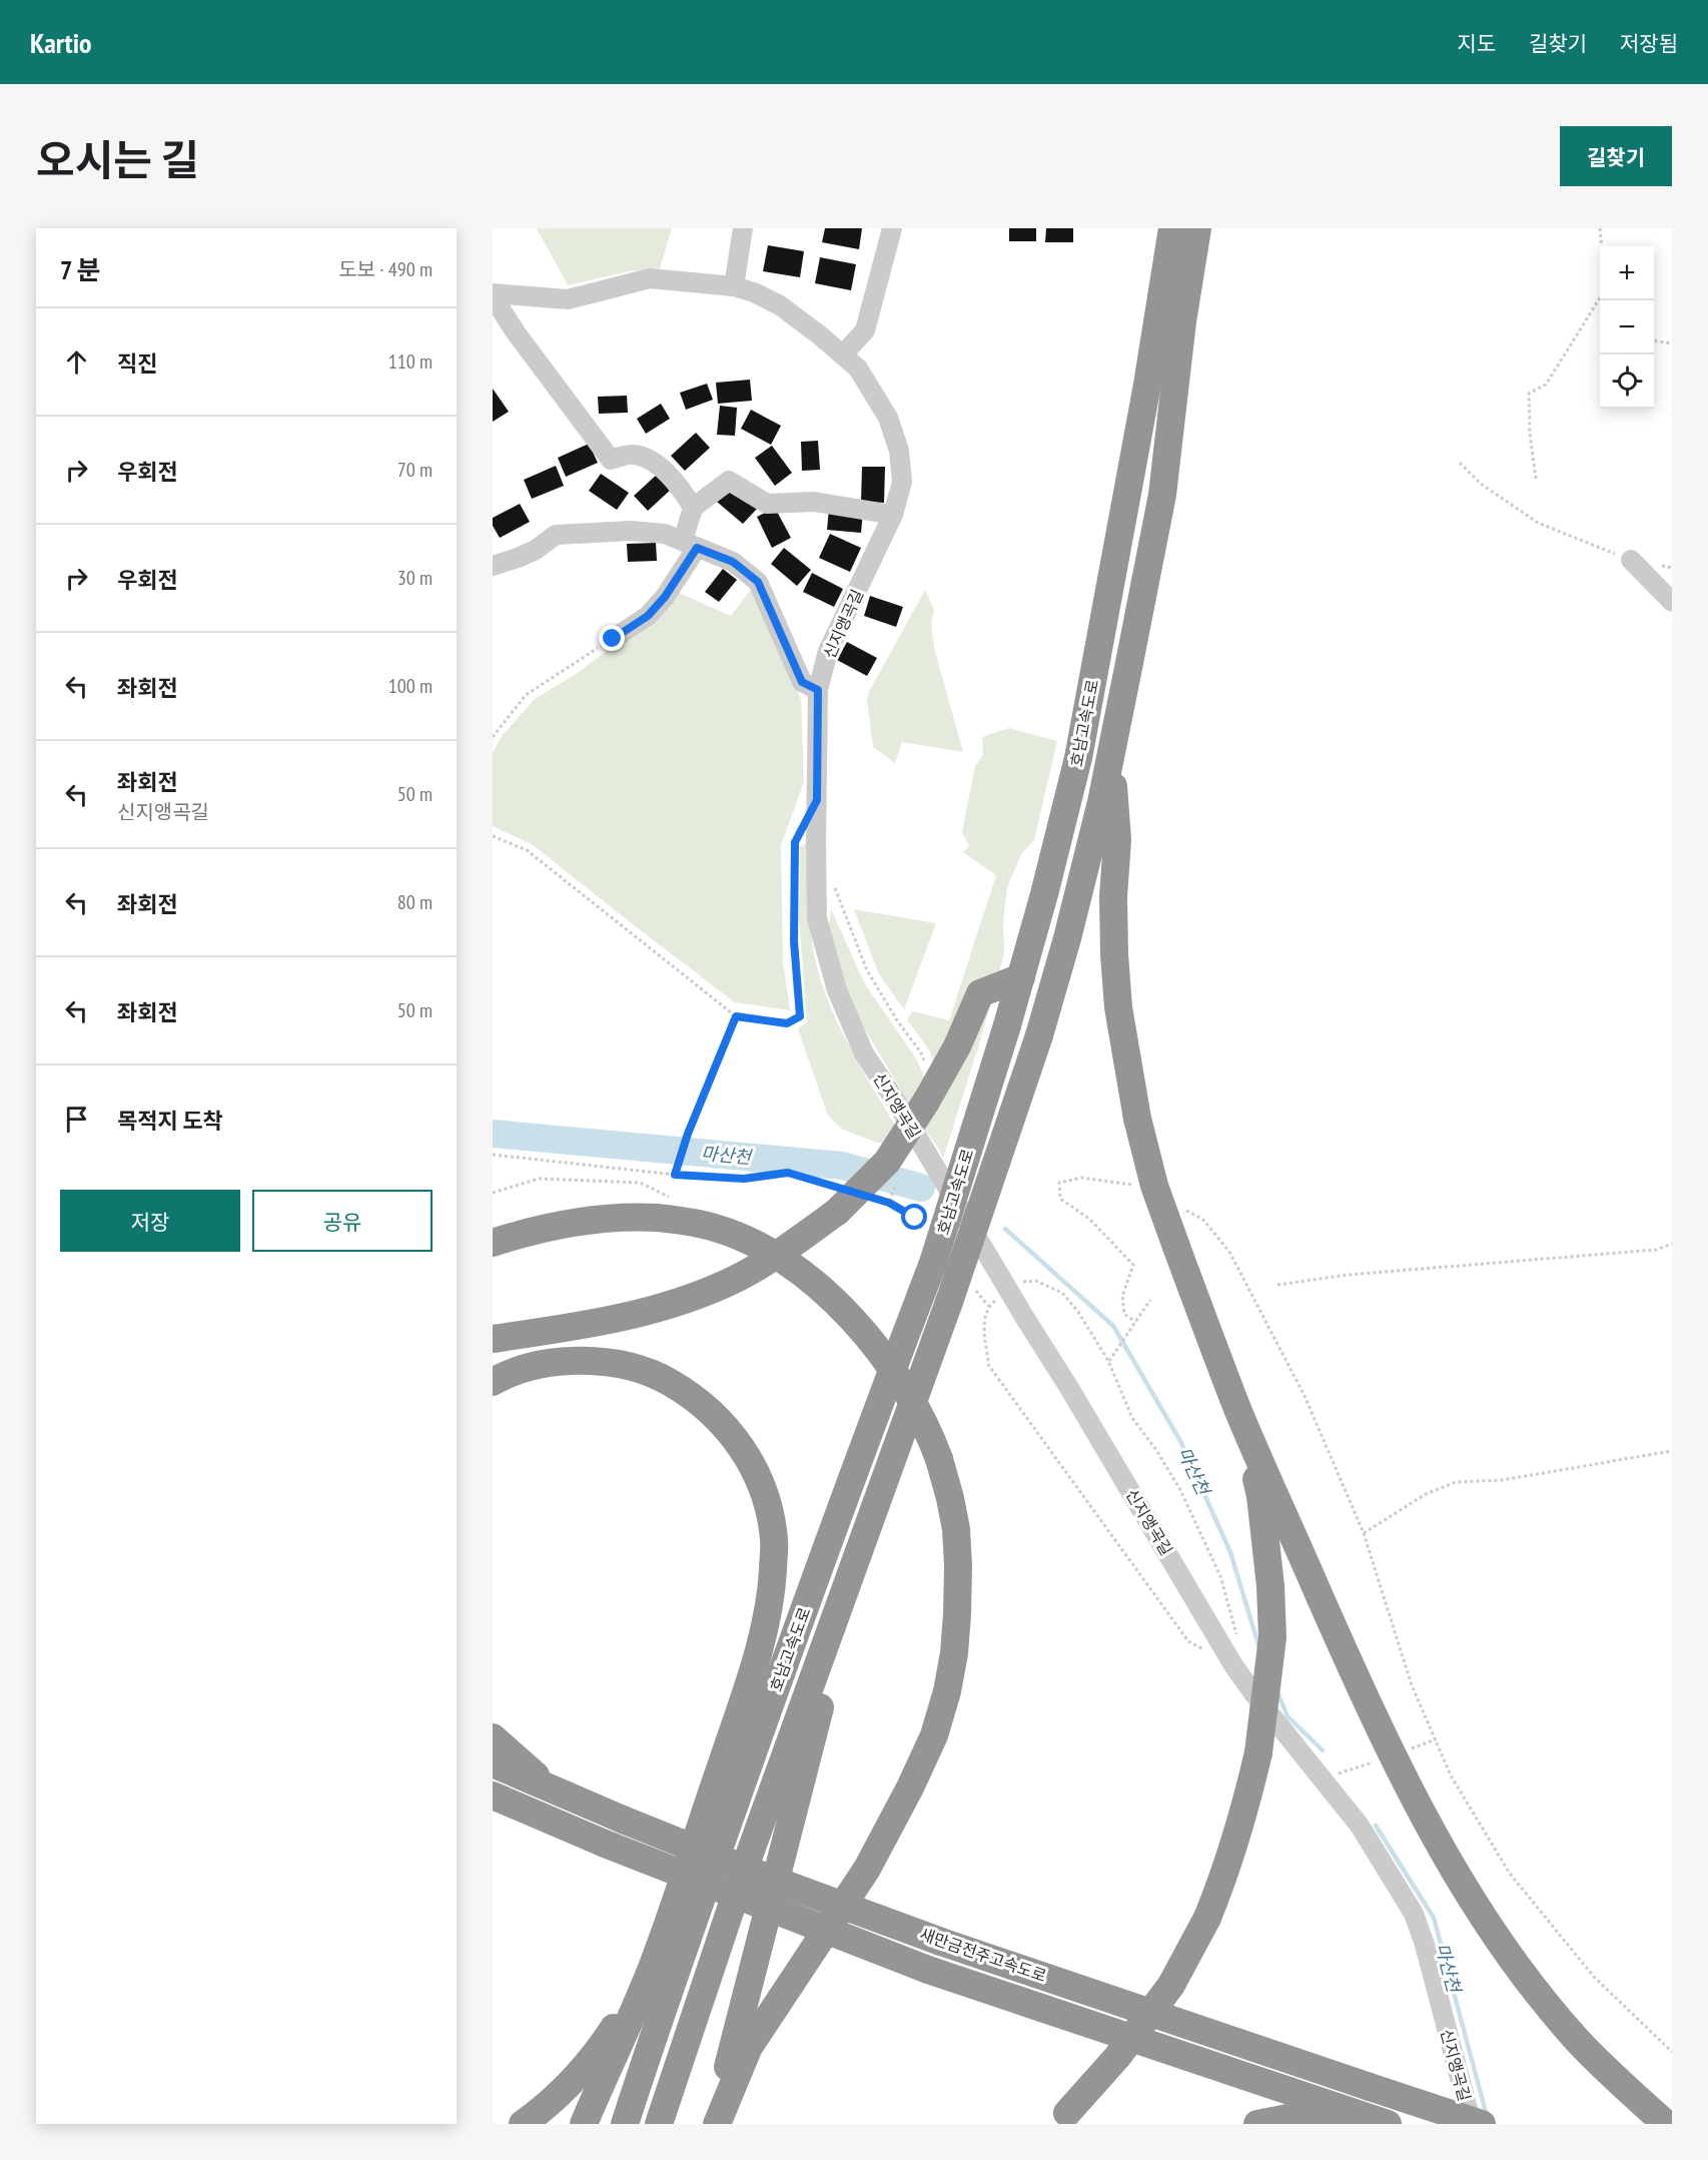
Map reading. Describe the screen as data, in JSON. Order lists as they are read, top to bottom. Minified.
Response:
{"streets":{"highway":["호남고속도로","새만금전주고속도로"],"street":["신지앵곡길"]},"water":["마산천"],"page":{"header":"Kartio","nav":["지도","길찾기","저장됨"],"title":"오시는 길","buttons":["길찾기",["저장","공유"]],"heading":["7 분","도보 · 490 m"],"map_buttons":["+","−"],"list":[["직진","110 m"],["우회전","70 m"],["우회전","30 m"],["좌회전","100 m"],["좌회전","신지앵곡길","50 m"],["좌회전","80 m"],["좌회전","50 m"],"목적지 도착"]}}
